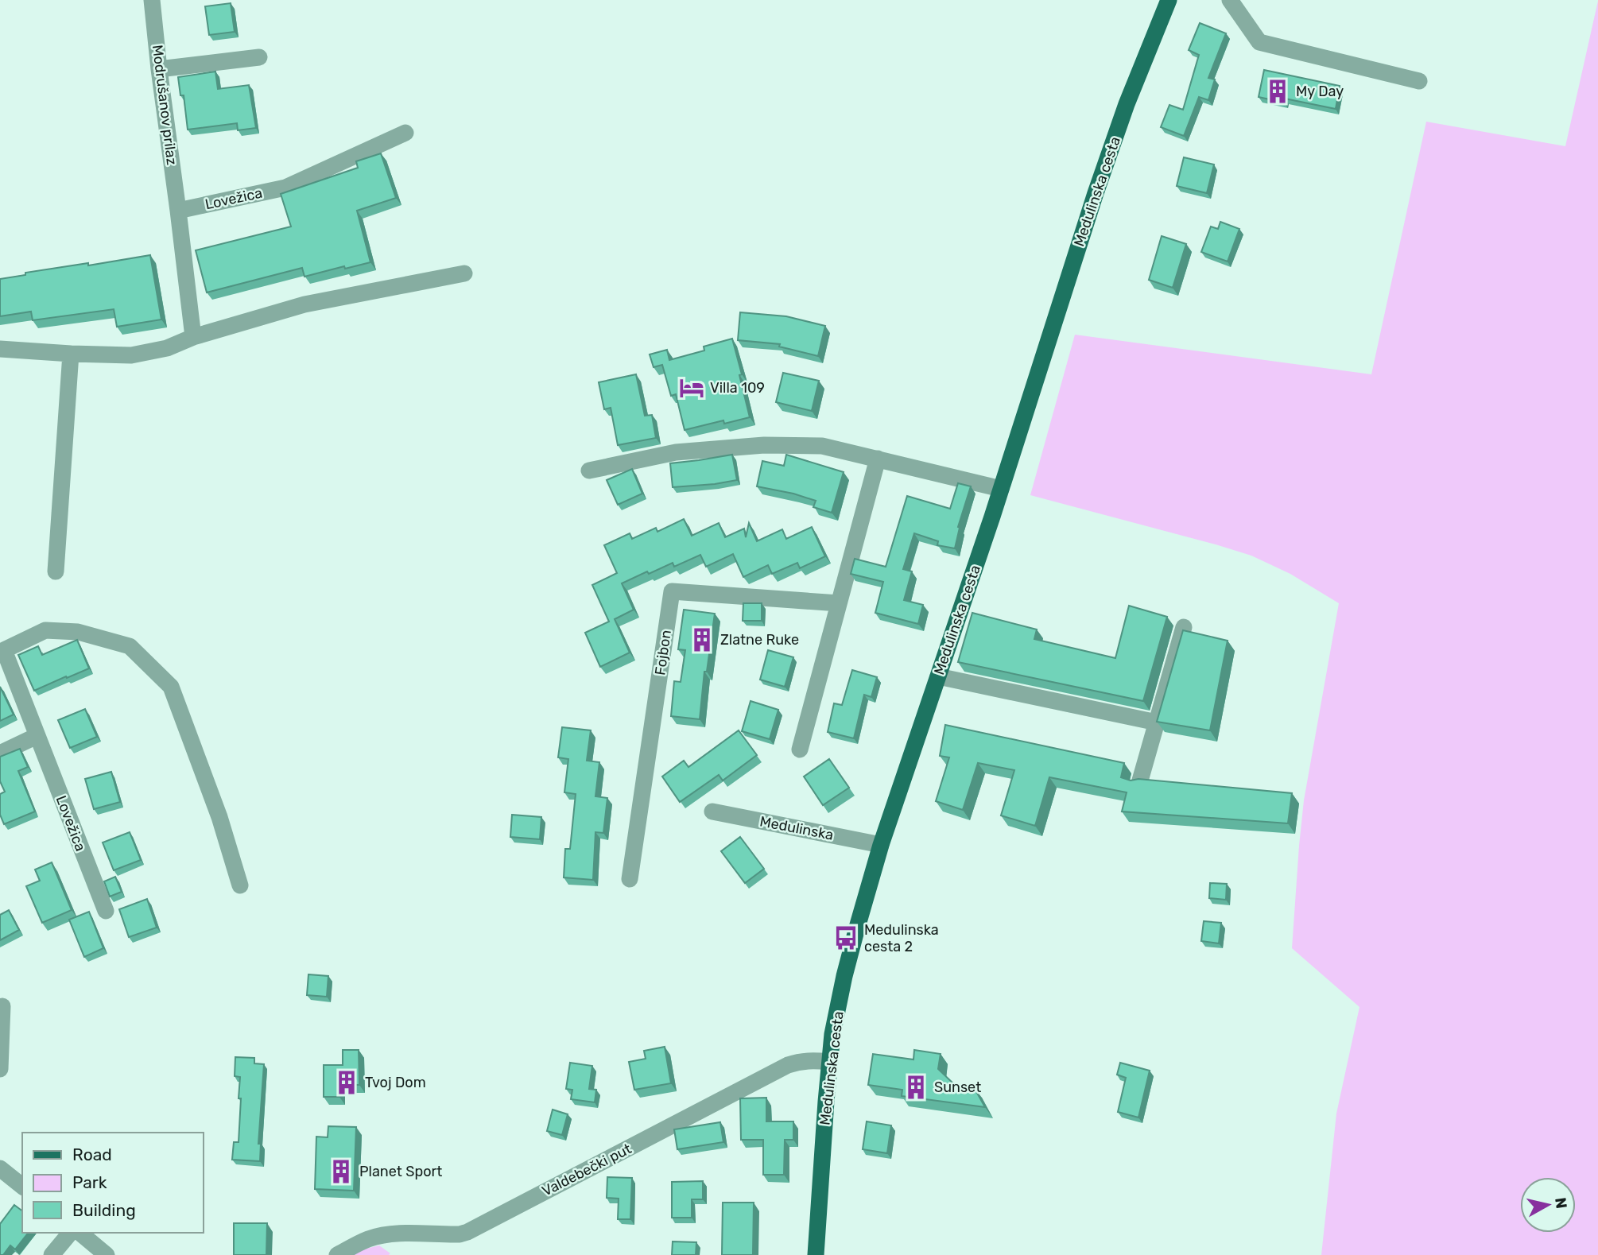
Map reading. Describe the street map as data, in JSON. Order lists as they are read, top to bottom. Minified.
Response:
{"streets":{"main road":["Medulinska cesta"],"street":["Modrušanov prilaz","Lovežica","Fojbon","Medulinska","Valdebečki put"]},"crossings":[["Modrušanov prilaz","Lovežica"],["Medulinska cesta","Medulinska"],["Medulinska cesta","Valdebečki put"]],"places":{"building":["My Day","Zlatne Ruke","Tvoj Dom","Sunset","Planet Sport"],"hotel":["Villa 109"],"bus stop":["Medulinska cesta 2"]},"legend":["Road","Park","Building"],"north":"right"}
